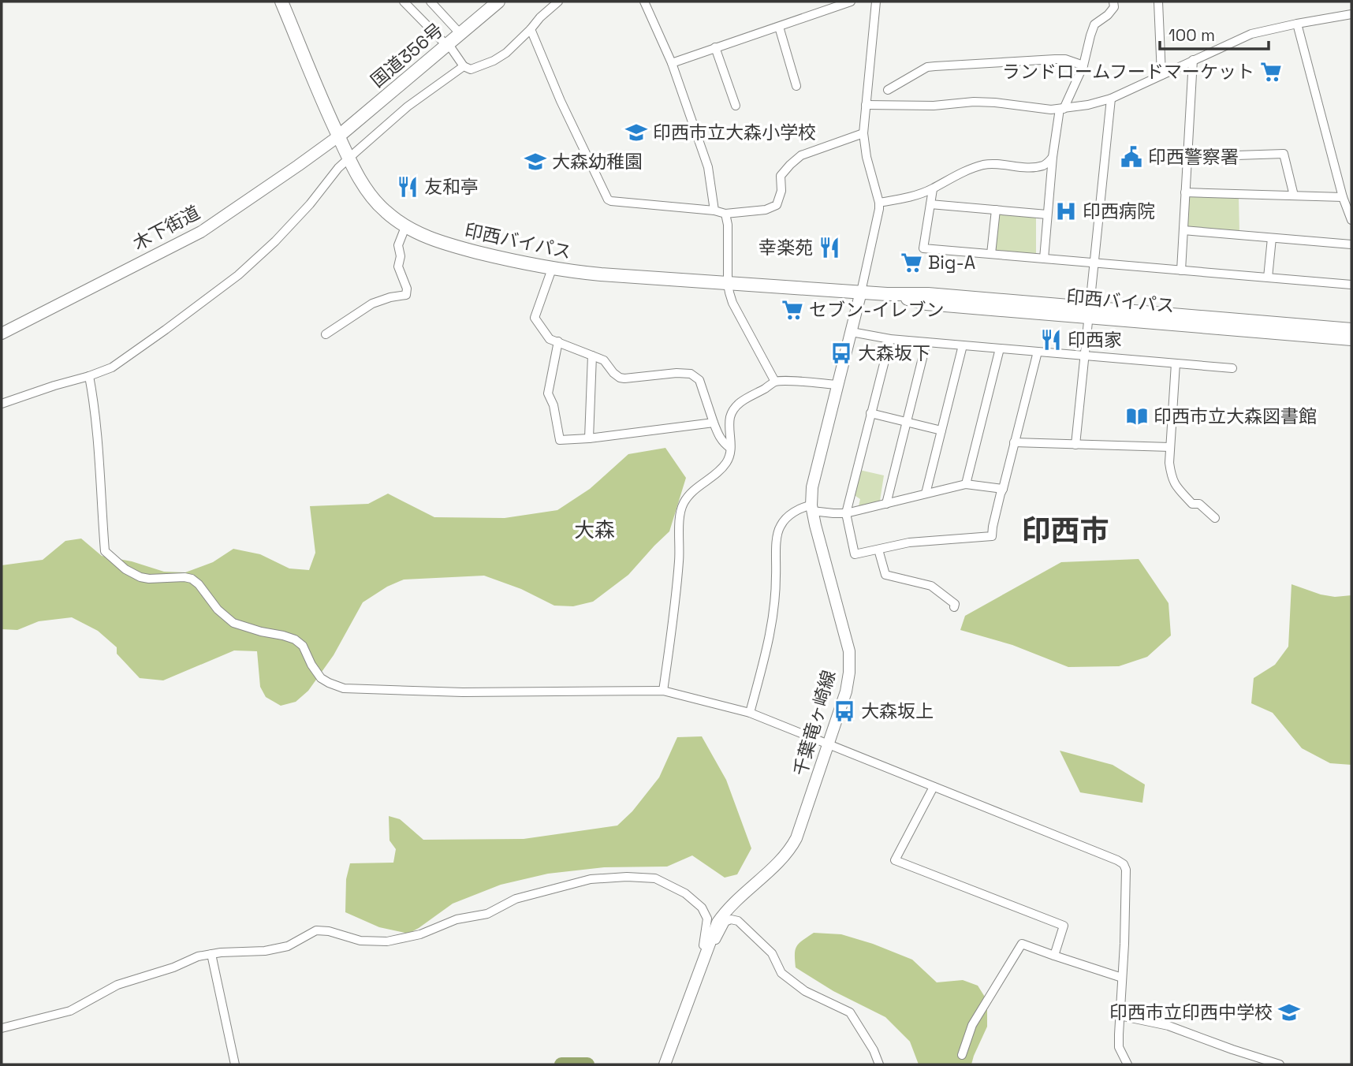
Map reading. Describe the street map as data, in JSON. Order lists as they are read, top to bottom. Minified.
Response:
{"streets":{"highway":["国道356号","印西バイパス"],"main road":["木下街道","千葉竜ヶ崎線"]},"crossings":[["国道356号","木下街道"],["国道356号","印西バイパス"],["木下街道","印西バイパス"],["印西バイパス","千葉竜ヶ崎線"]],"districts":["大森","印西市"],"places":{"supermarket":["ランドロームフードマーケット","Big-A","セブン-イレブン"],"school or university":["印西市立大森小学校","大森幼稚園","印西市立印西中学校"],"public building":["印西警察署"],"restaurant":["友和亭","幸楽苑","印西家"],"hospital":["印西病院"],"bus stop":["大森坂下","大森坂上"],"library":["印西市立大森図書館"]},"scale_bar":"100 m"}
